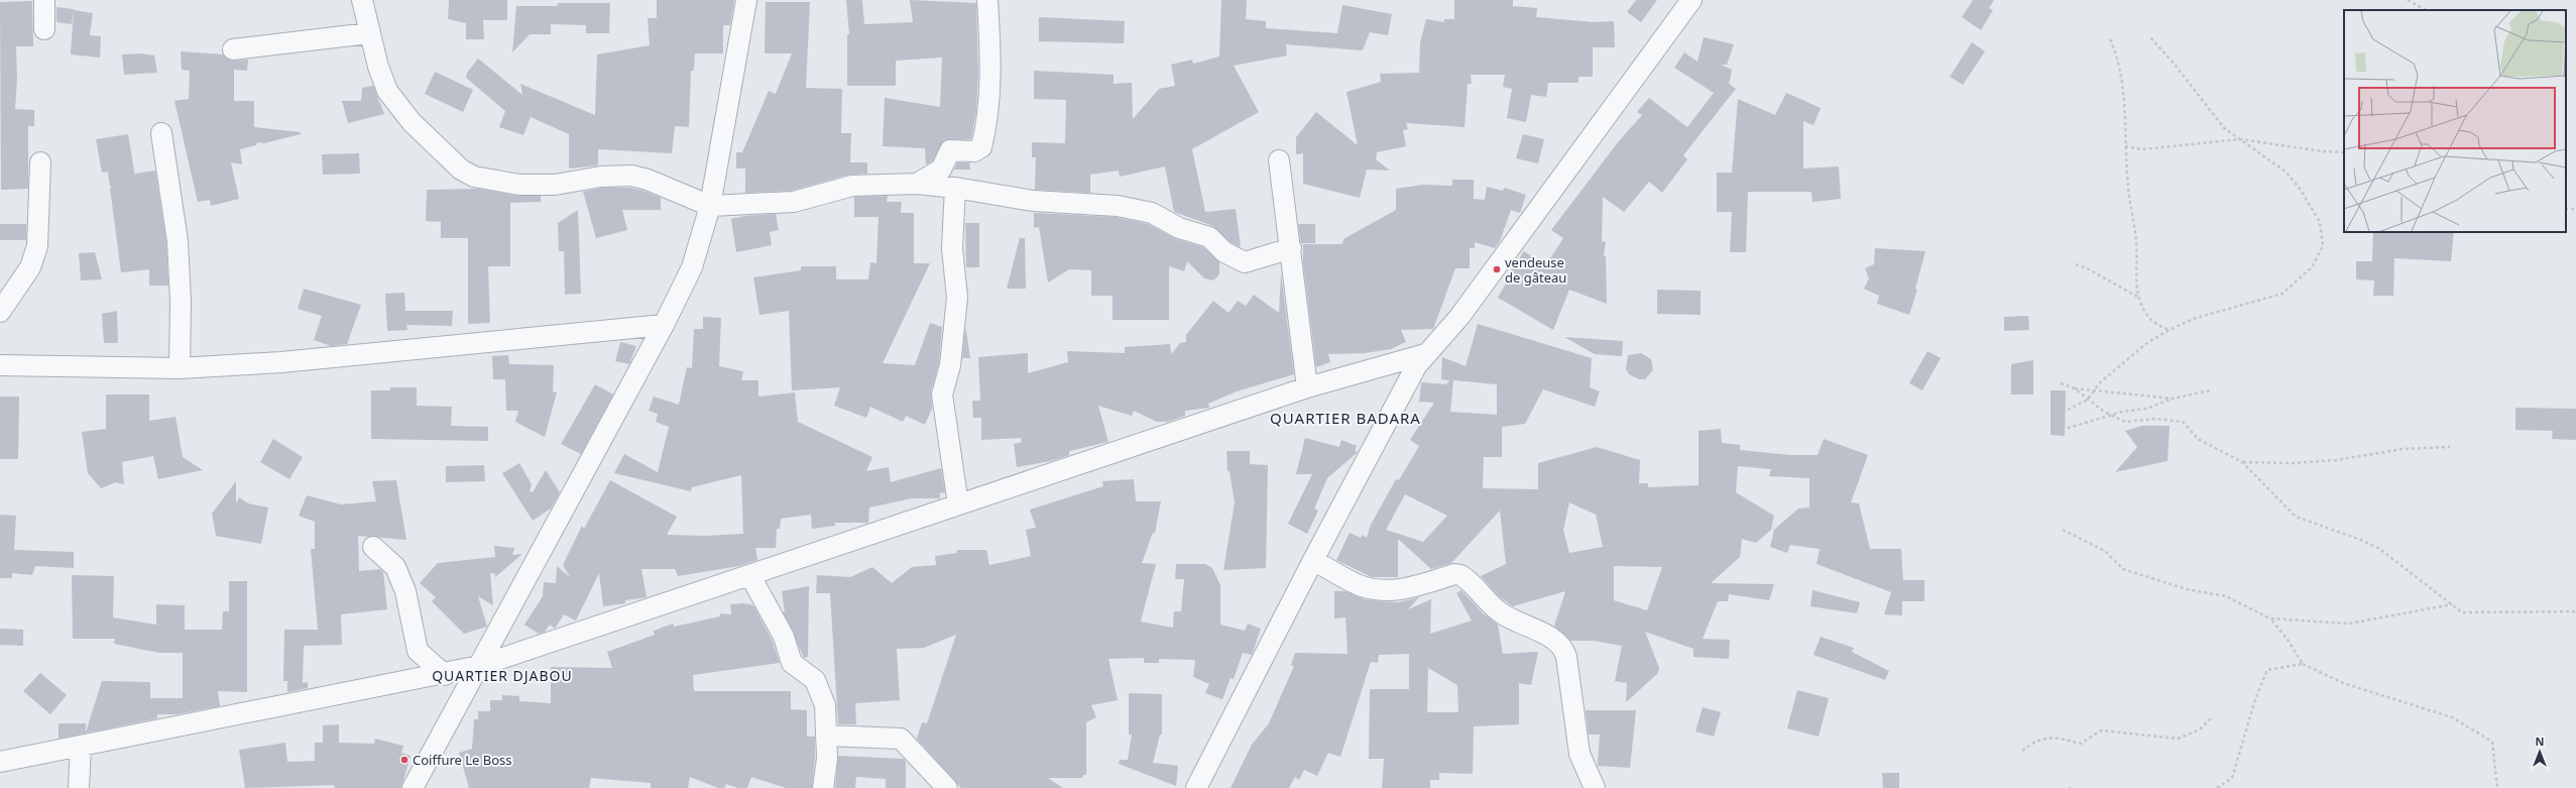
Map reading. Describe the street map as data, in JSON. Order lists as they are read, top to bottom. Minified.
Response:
{"districts":["QUARTIER BADARA","QUARTIER DJABOU"],"places":["vendeuse de gâteau","Coiffure Le Boss"],"north":"top"}
